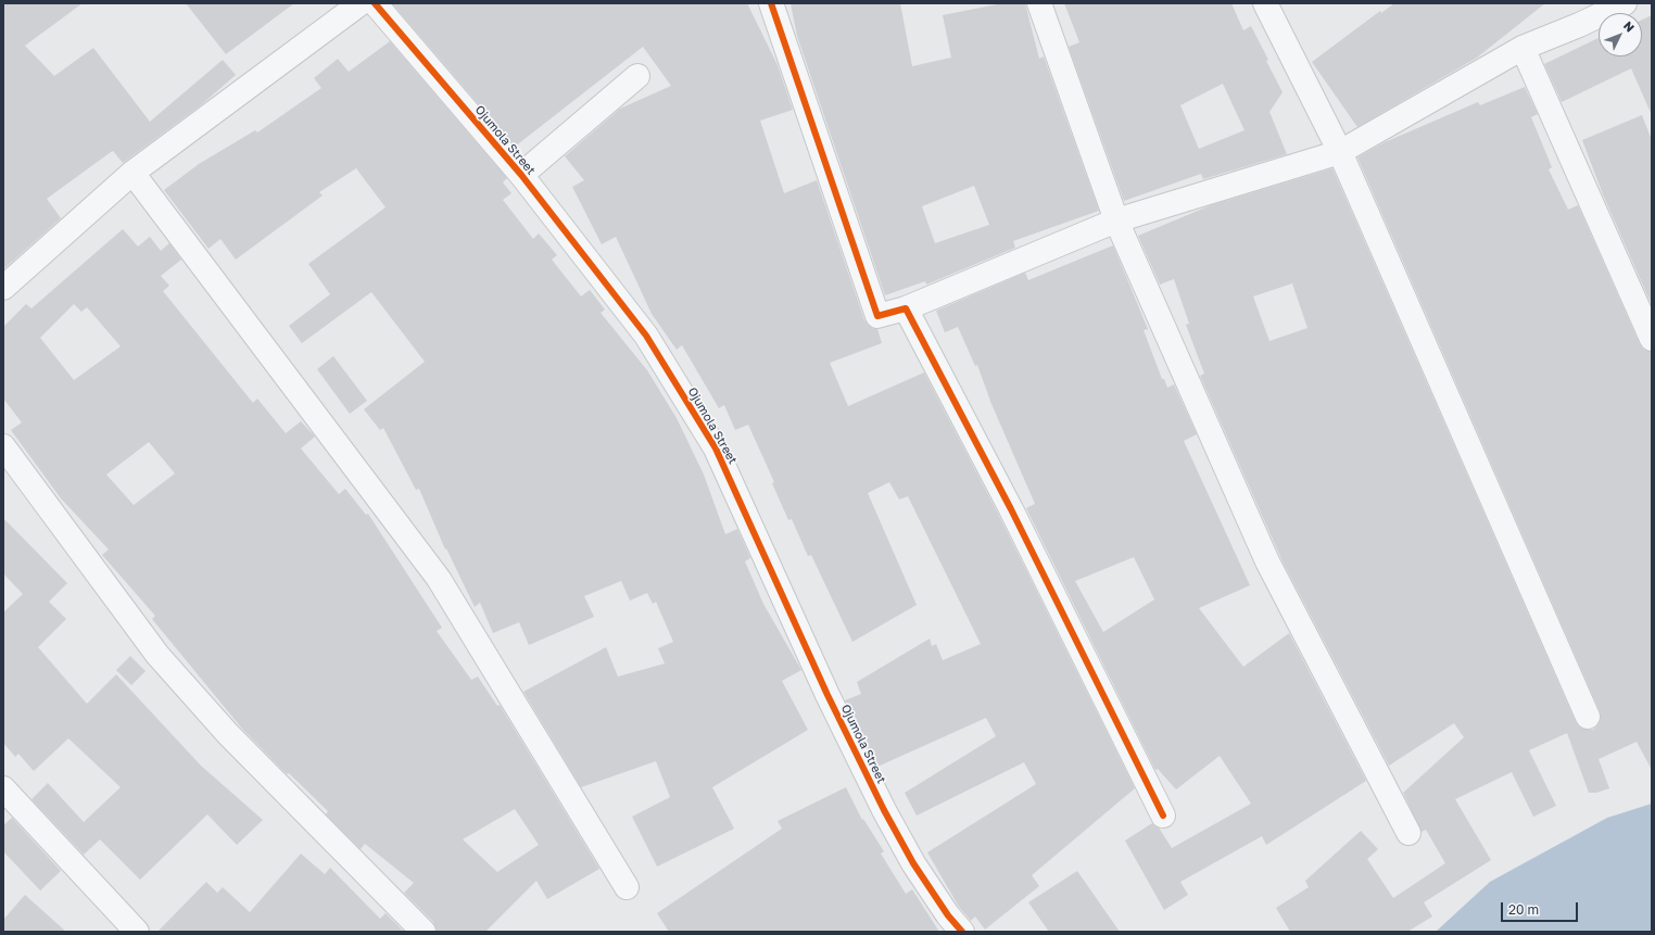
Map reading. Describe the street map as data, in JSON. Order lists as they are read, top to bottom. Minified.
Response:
{"streets":{"street":["Ojumola Street"]},"scale_bar":"20 m","north":"top right"}
